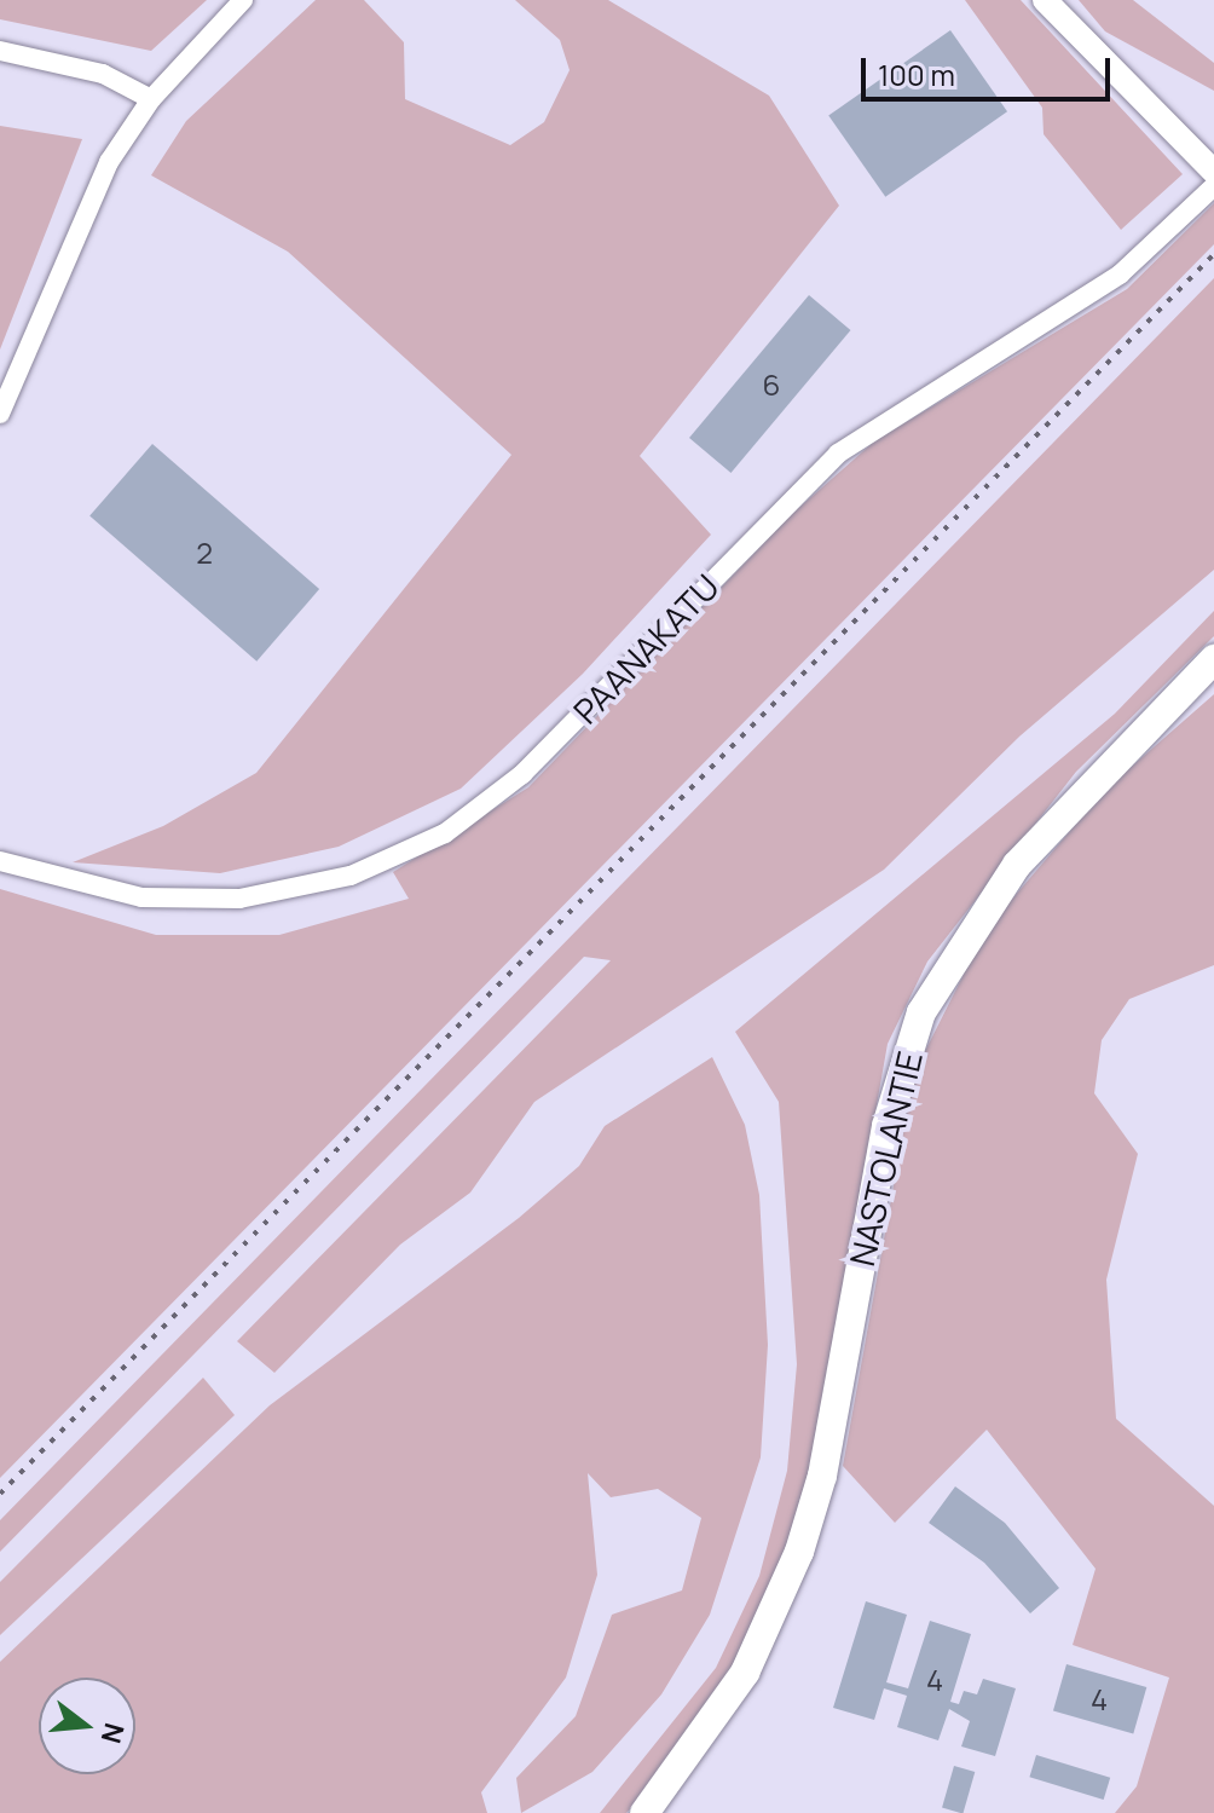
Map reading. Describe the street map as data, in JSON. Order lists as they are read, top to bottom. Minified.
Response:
{"streets":{"main road":["NASTOLANTIE"],"street":["PAANAKATU"]},"house_numbers":["6","2","4","4"],"scale_bar":"100 m","north":"right"}
